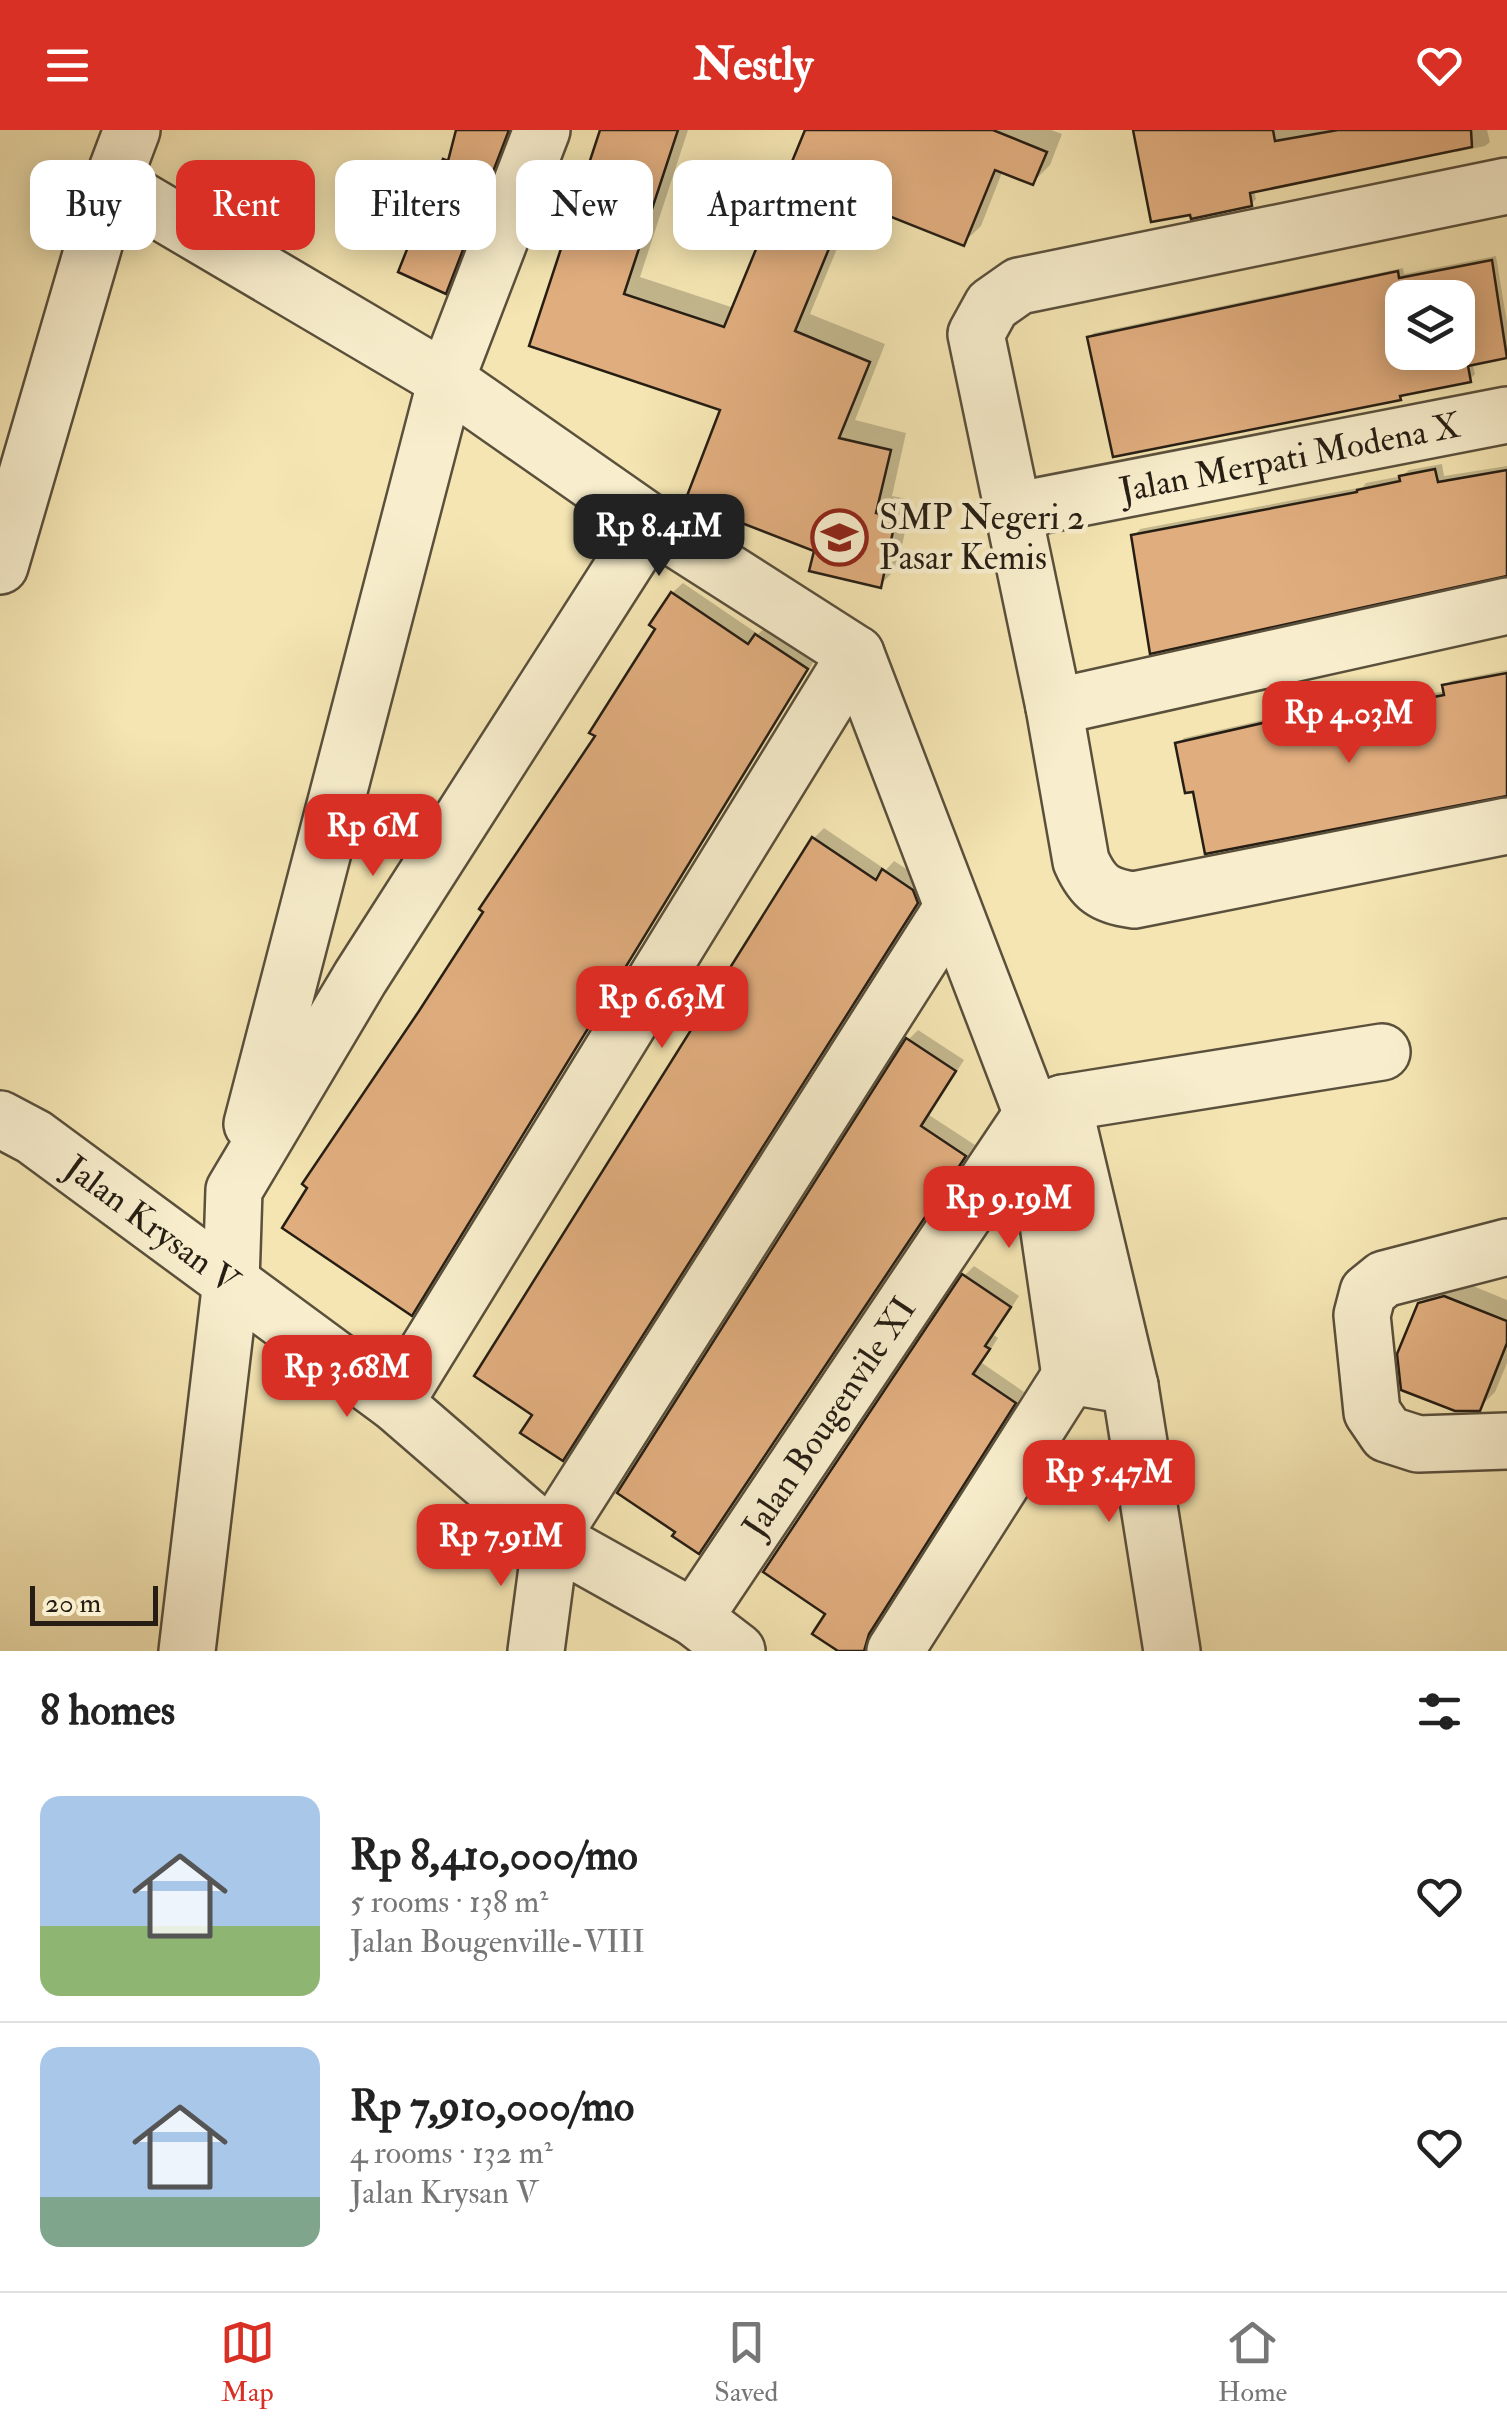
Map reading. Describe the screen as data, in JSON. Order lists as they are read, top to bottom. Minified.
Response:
{"streets":{"street":["Jalan Merpati Modena X","Jalan Krysan V","Jalan Bougenvile XI"]},"crossings":[["Jalan Krysan V","Jalan Bougenvile XI"]],"places":{"school or university":["SMP Negeri 2 Pasar Kemis"]},"scale_bar":"20 m","page":{"header":"Nestly","chip":["Buy","Rent","Filters","New","Apartment"],"price":["Rp 8.41M","Rp 4.03M","Rp 6M","Rp 6.63M","Rp 9.19M","Rp 3.68M","Rp 5.47M","Rp 7.91M"],"scale":"20 m","heading":"8 homes","list":[{"name":"Rp 8,410,000/mo","note":"5 rooms · 138 m² · Jalan Bougenville-VIII"},{"name":"Rp 7,910,000/mo","note":"4 rooms · 132 m² · Jalan Krysan V"}],"tabs":["Map","Saved","Home"]}}
